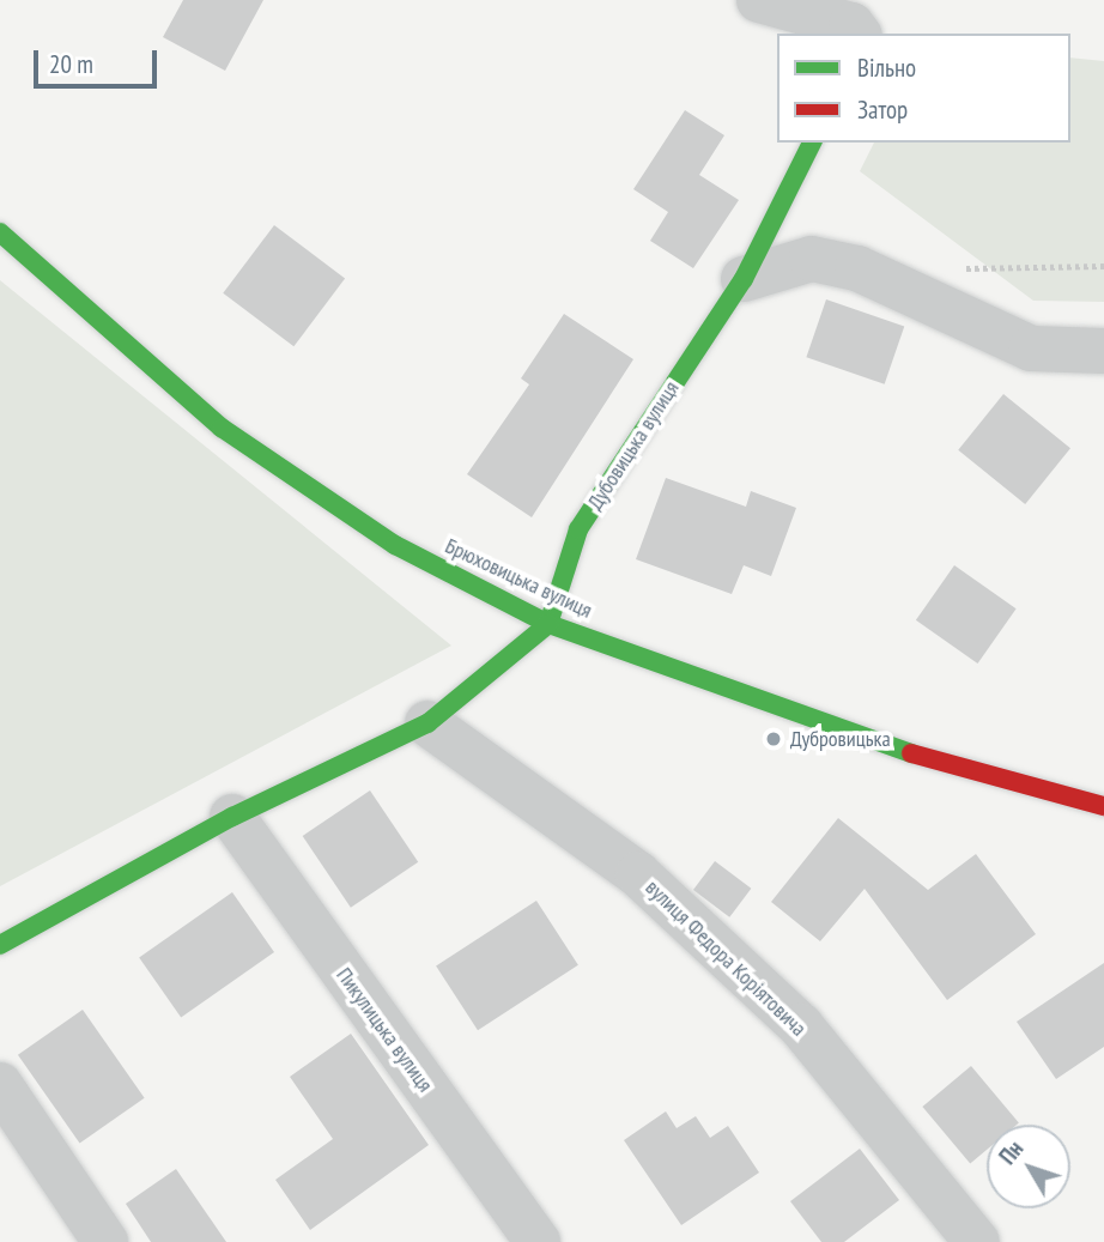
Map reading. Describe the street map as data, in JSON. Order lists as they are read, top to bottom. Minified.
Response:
{"streets":{"main road":["Дубовицька вулиця","Брюховицька вулиця"],"street":["вулиця Федора Коріятовича","Пикулицька вулиця"]},"crossings":[["Дубовицька вулиця","Брюховицька вулиця"]],"places":["Дубровицька"],"legend":["Вільно","Затор"],"scale_bar":"20 m","north":"top left"}
